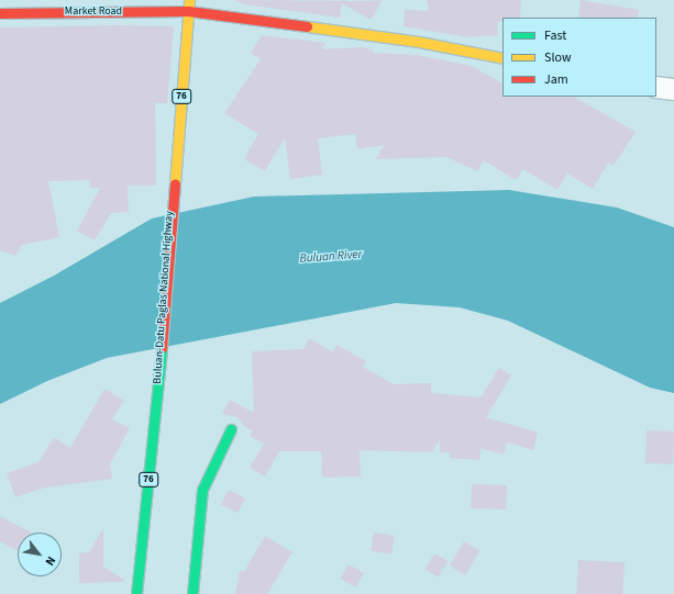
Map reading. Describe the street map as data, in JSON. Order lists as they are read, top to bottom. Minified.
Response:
{"streets":{"main road":["Market Road","76","Buluan-Datu Paglas National Highway"]},"crossings":[["Market Road","Buluan-Datu Paglas National Highway"]],"water":["Buluan River"],"legend":["Fast","Slow","Jam"],"north":"bottom right"}
